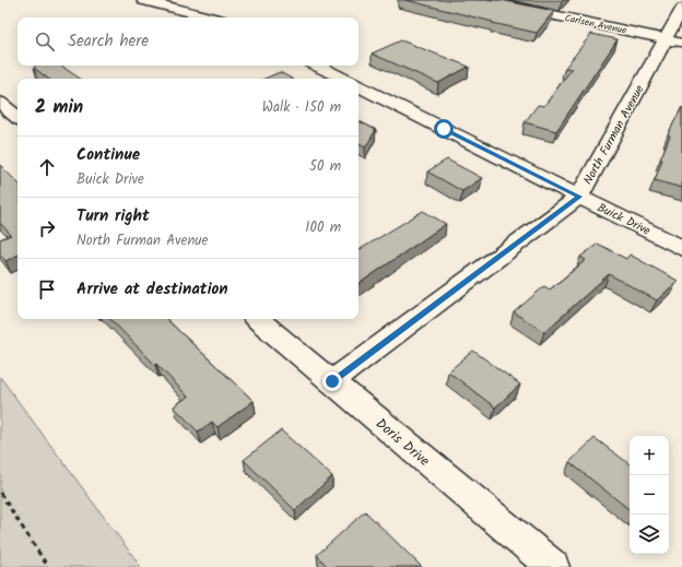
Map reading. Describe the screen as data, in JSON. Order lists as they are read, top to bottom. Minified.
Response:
{"streets":{"street":["Carlsen Avenue","North Furman Avenue","Buick Drive","Doris Drive"]},"crossings":[["Carlsen Avenue","North Furman Avenue"],["North Furman Avenue","Buick Drive"],["North Furman Avenue","Doris Drive"]],"page":{"search":"Search here","heading":["2 min","Walk · 150 m"],"list":[["Continue","Buick Drive","50 m"],["Turn right","North Furman Avenue","100 m"],"Arrive at destination"],"map_buttons":["+","−"]}}
